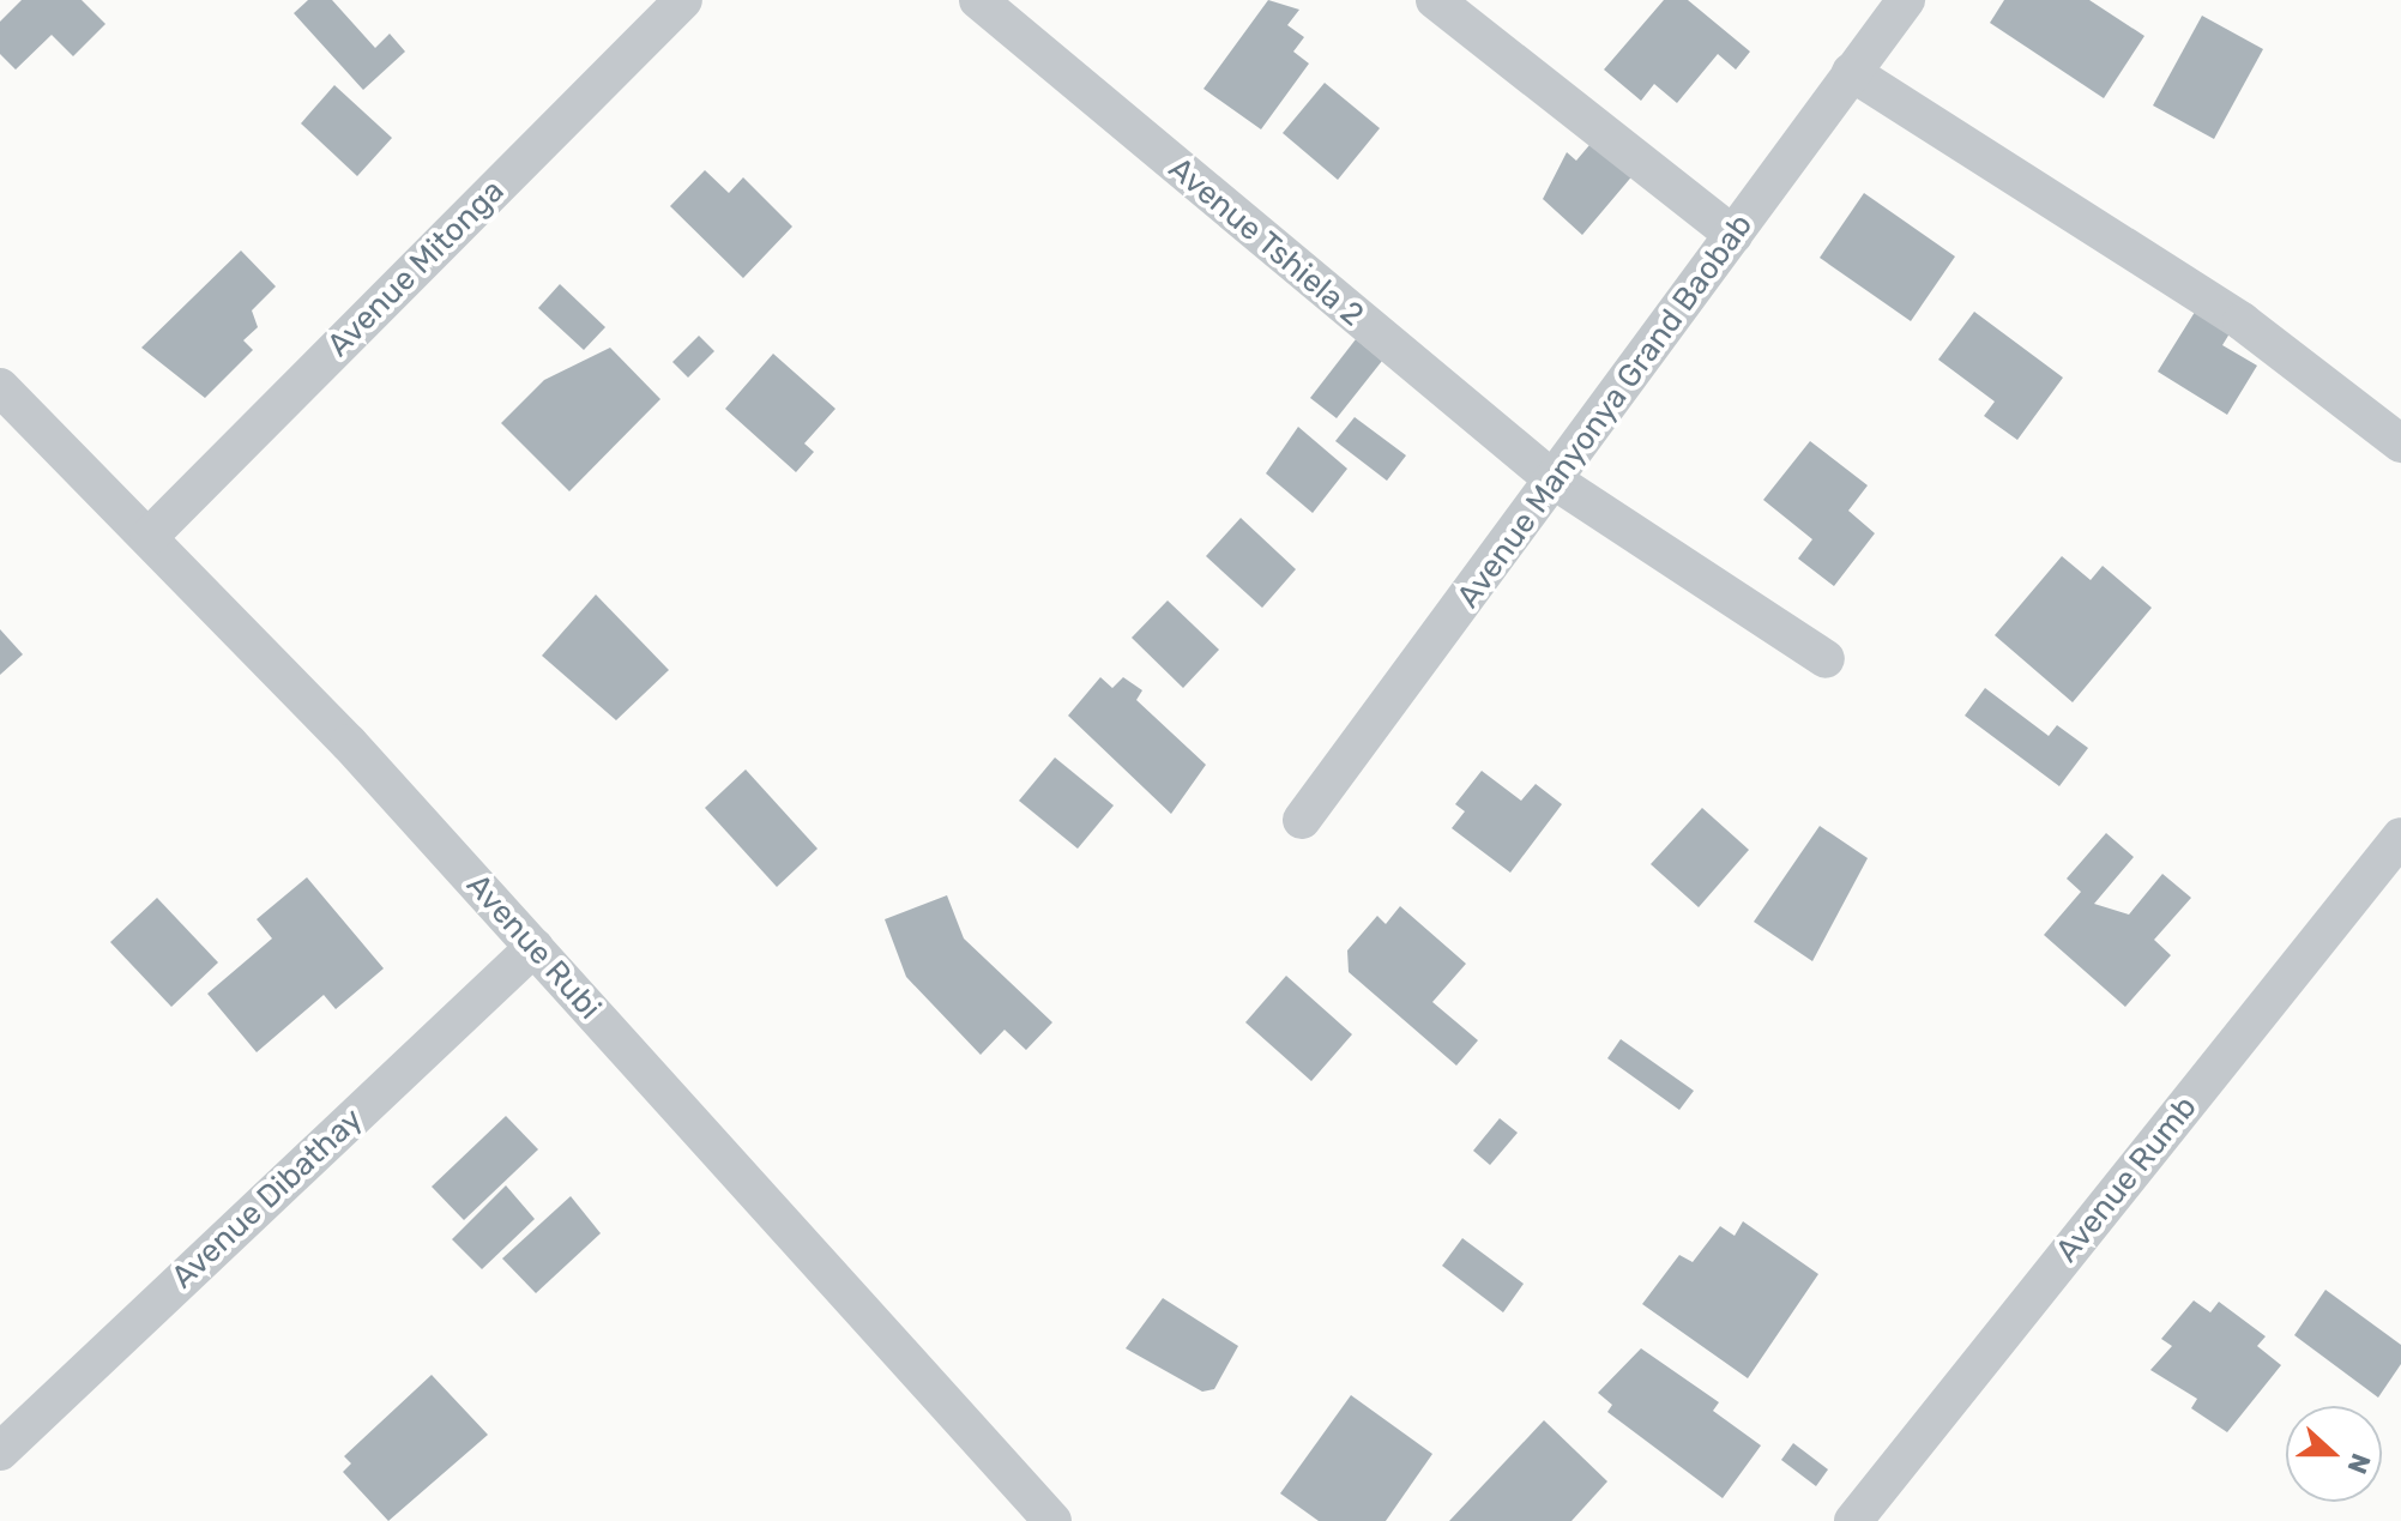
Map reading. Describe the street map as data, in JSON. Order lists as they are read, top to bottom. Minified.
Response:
{"streets":{"street":["Avenue Tshiela 2","Avenue Mitonga","Avenue Manyonya Grand Baobab","Avenue Rubi","Avenue Rumb","Avenue Dibathay"]},"crossings":[["Avenue Tshiela 2","Avenue Manyonya Grand Baobab"],["Avenue Mitonga","Avenue Rubi"],["Avenue Rubi","Avenue Dibathay"]],"north":"right"}
